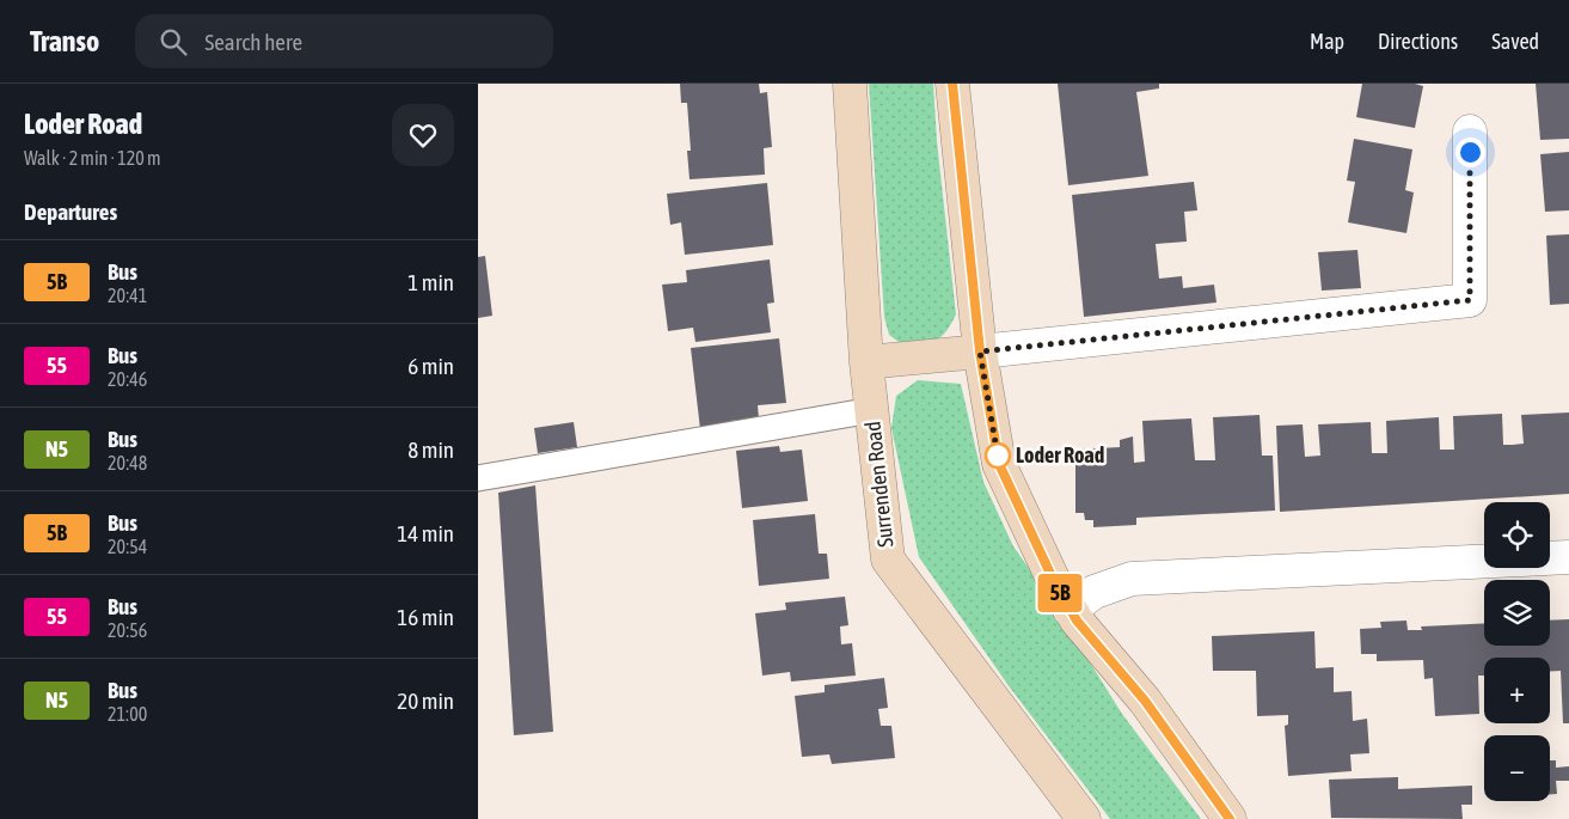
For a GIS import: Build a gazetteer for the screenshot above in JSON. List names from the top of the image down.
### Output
{
  "streets": {
    "street": ["Surrenden Road"]
  },
  "places": ["Loder Road"],
  "lines": ["bus line 5B"],
  "page": {
    "header": "Transo",
    "search": "Search here",
    "nav": ["Map", "Directions", "Saved"],
    "heading": [
      ["Loder Road", "Walk · 2 min · 120 m"],
      "Departures"
    ],
    "on_map": "5B",
    "list": [
      {
        "mark": "5B",
        "name": "Bus",
        "note": "20:41",
        "value": "1 min"
      },
      {
        "mark": "55",
        "name": "Bus",
        "note": "20:46",
        "value": "6 min"
      },
      {
        "mark": "N5",
        "name": "Bus",
        "note": "20:48",
        "value": "8 min"
      },
      {
        "mark": "5B",
        "name": "Bus",
        "note": "20:54",
        "value": "14 min"
      },
      {
        "mark": "55",
        "name": "Bus",
        "note": "20:56",
        "value": "16 min"
      },
      {
        "mark": "N5",
        "name": "Bus",
        "note": "21:00",
        "value": "20 min"
      }
    ],
    "map_buttons": ["+", "−"]
  }
}
